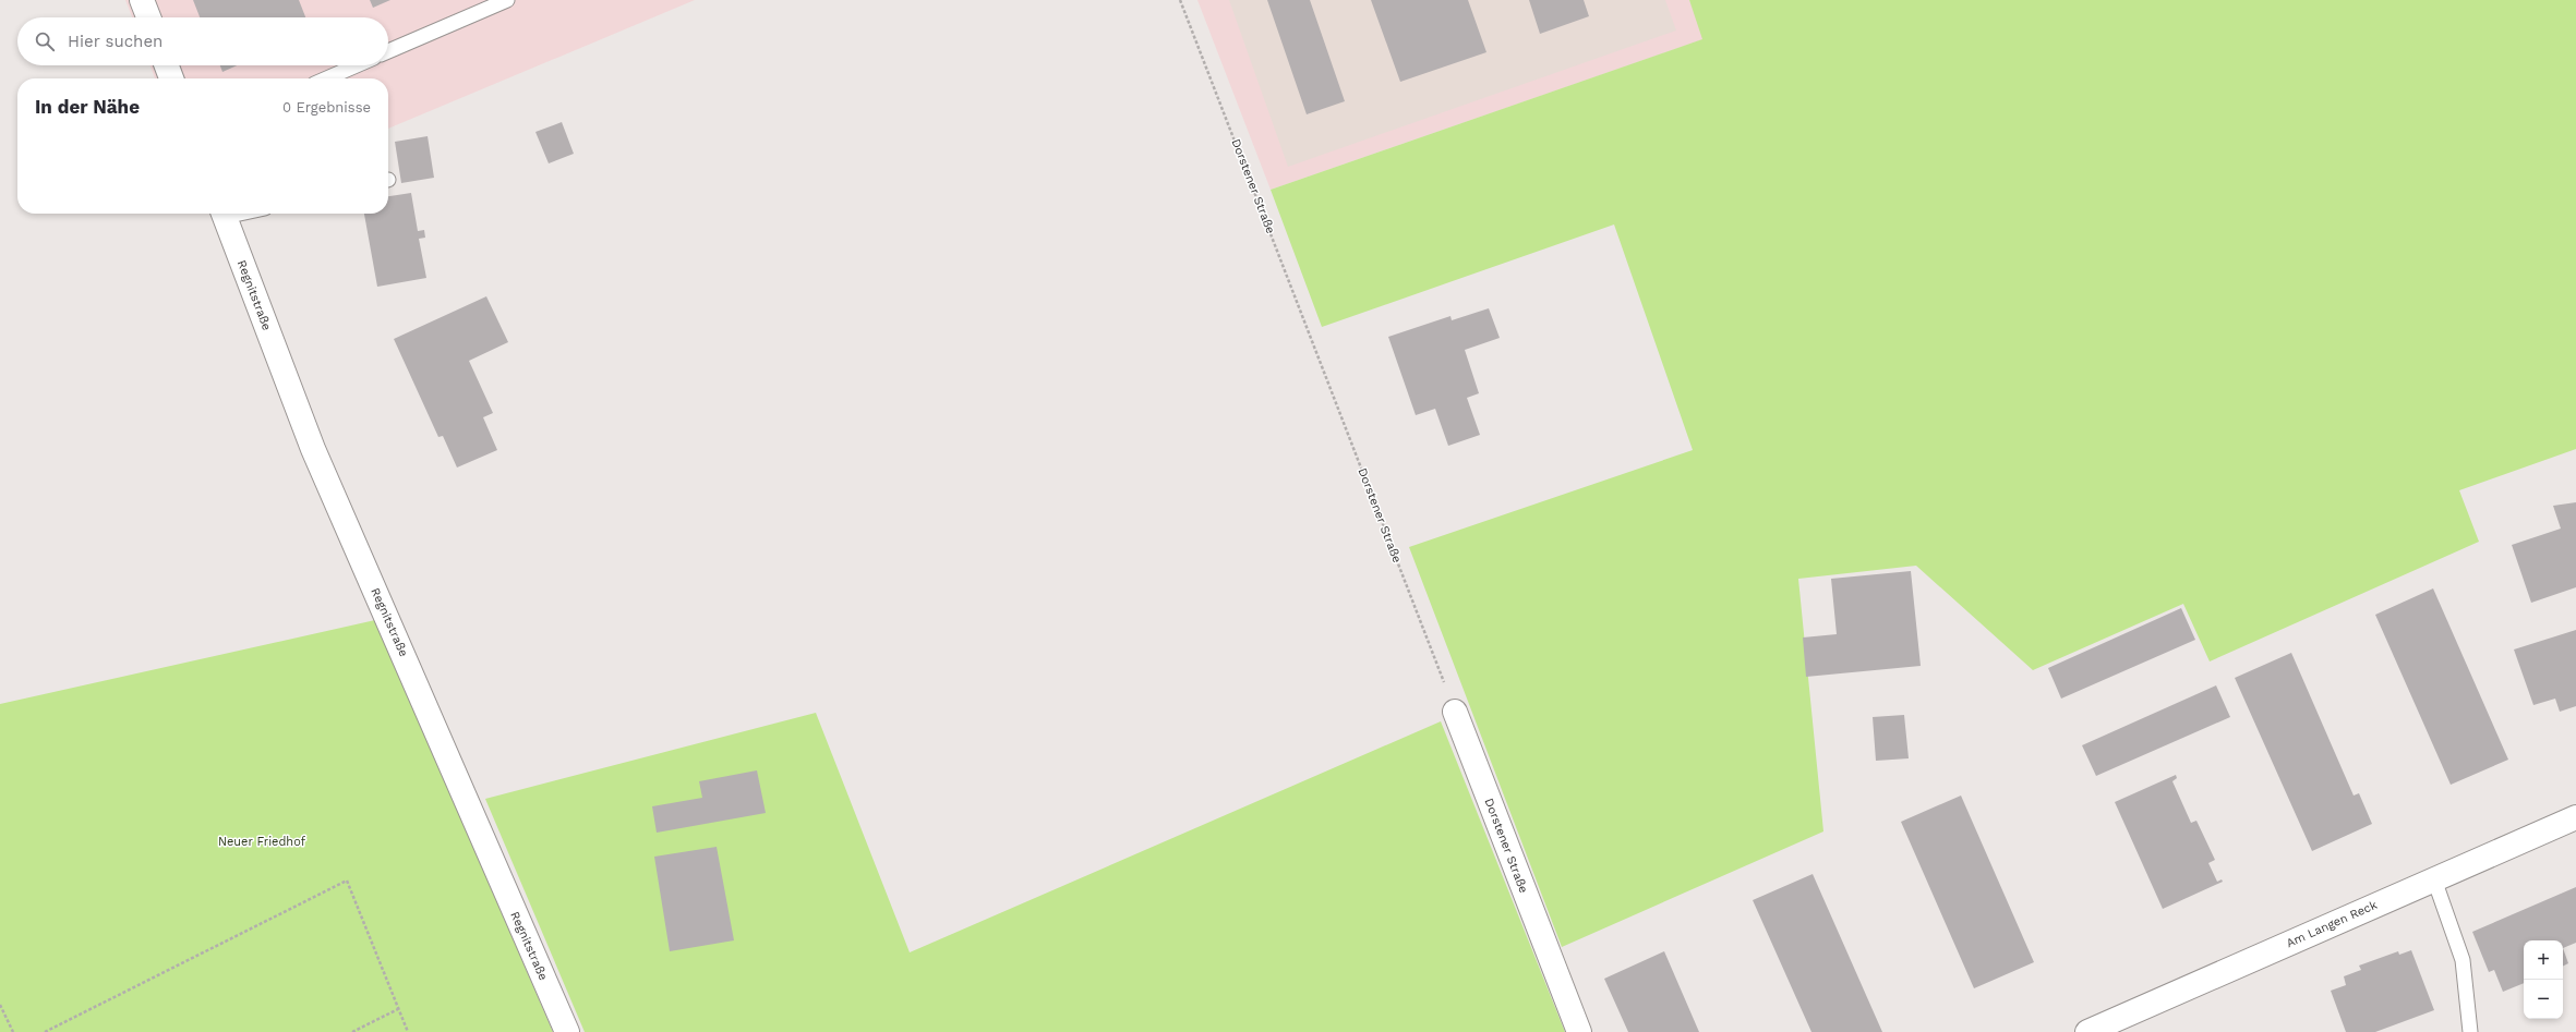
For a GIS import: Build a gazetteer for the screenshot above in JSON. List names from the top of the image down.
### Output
{
  "streets": {
    "street": ["Dorstener Straße", "Regnitstraße", "Am Langen Reck"]
  },
  "parks": ["Neuer Friedhof"],
  "page": {
    "search": "Hier suchen",
    "heading": ["In der Nähe", "0 Ergebnisse"],
    "map_buttons": ["+", "−"]
  }
}
